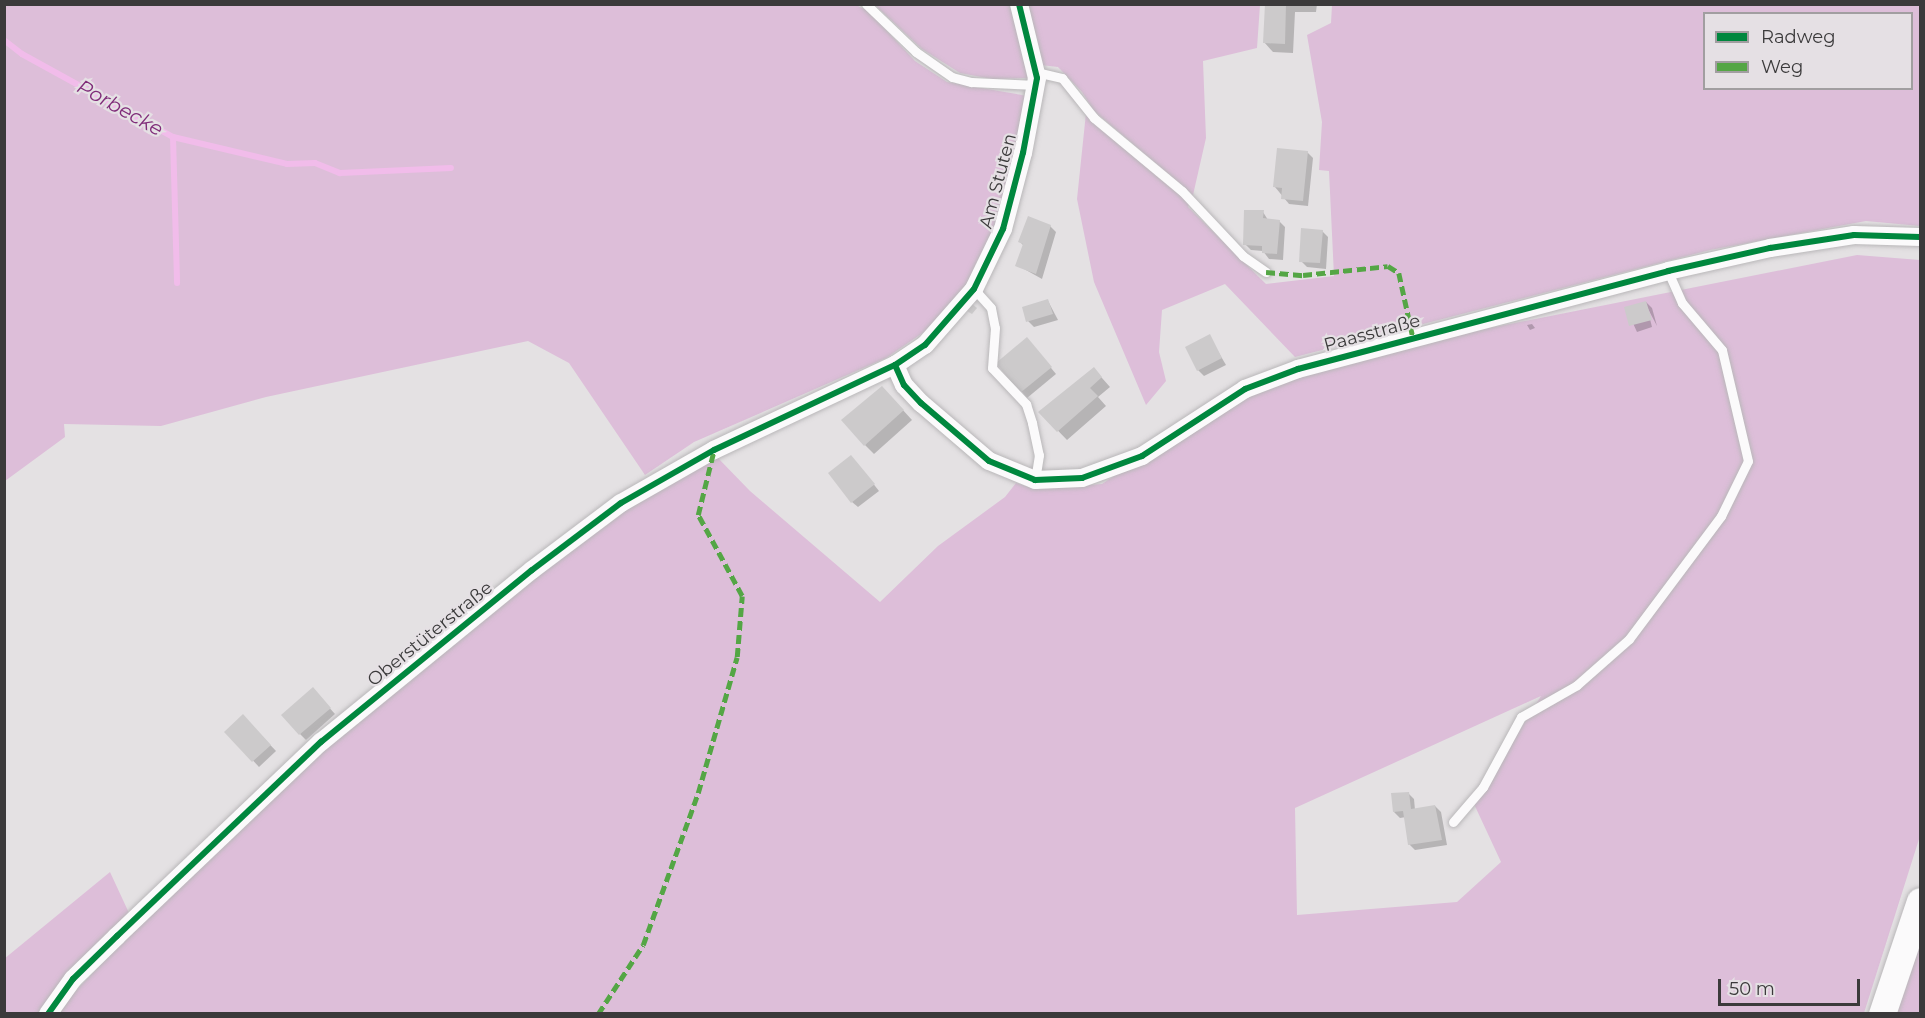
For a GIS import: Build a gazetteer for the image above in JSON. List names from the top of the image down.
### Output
{
  "streets": {
    "street": ["Am Stuten", "Paasstraße", "Oberstüterstraße"]
  },
  "crossings": [
    ["Am Stuten", "Paasstraße"],
    ["Am Stuten", "Oberstüterstraße"],
    ["Paasstraße", "Oberstüterstraße"]
  ],
  "water": ["Porbecke"],
  "legend": ["Radweg", "Weg"],
  "scale_bar": "50 m"
}
